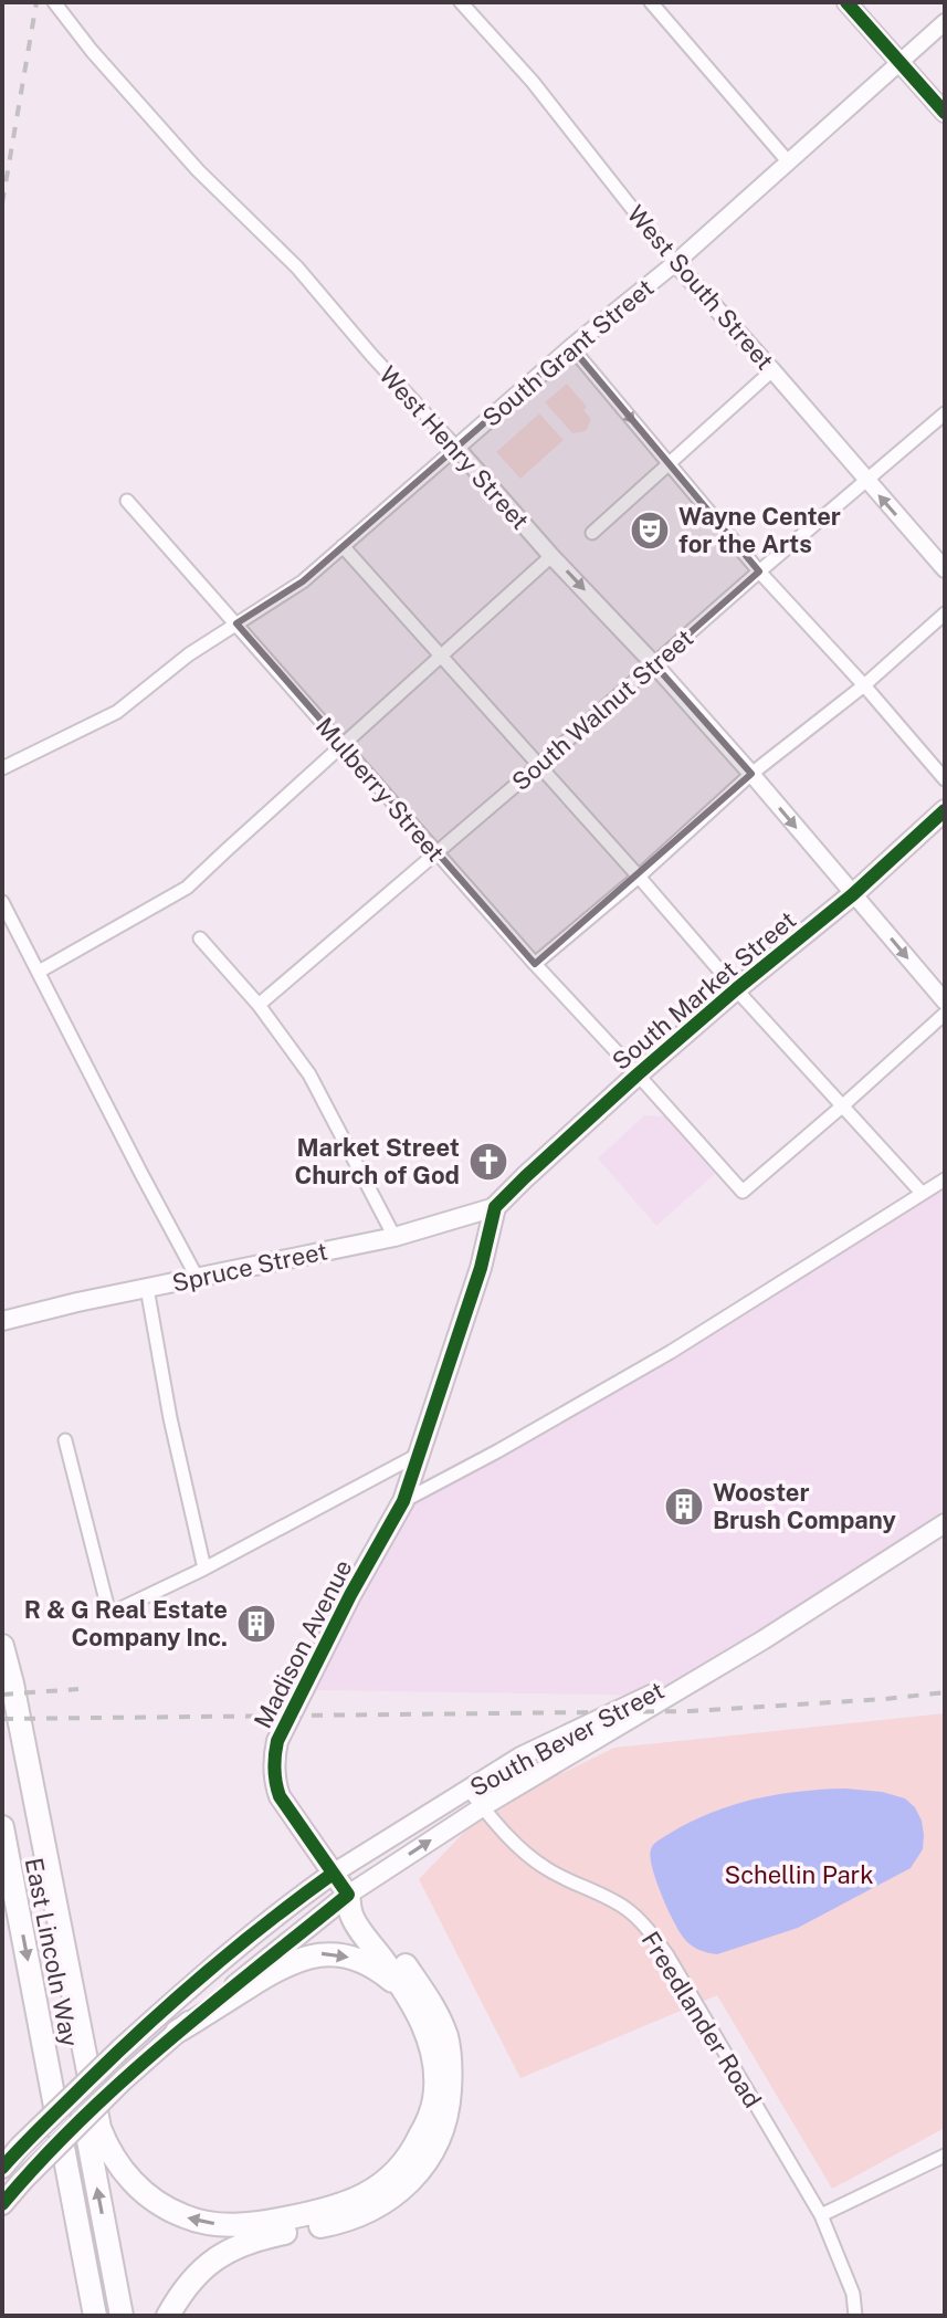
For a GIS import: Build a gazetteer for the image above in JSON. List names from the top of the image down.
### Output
{
  "streets": {
    "highway": ["East Lincoln Way"],
    "main road": [
      "South Market Street",
      "Spruce Street",
      "Madison Avenue",
      "South Bever Street"
    ],
    "street": [
      "West South Street",
      "South Grant Street",
      "West Henry Street",
      "South Walnut Street",
      "Mulberry Street",
      "Freedlander Road"
    ]
  },
  "crossings": [
    ["West South Street", "South Grant Street"],
    ["West South Street", "South Walnut Street"],
    ["South Grant Street", "West Henry Street"],
    ["South Grant Street", "Mulberry Street"],
    ["West Henry Street", "South Walnut Street"],
    ["West Henry Street", "South Market Street"],
    ["South Walnut Street", "Mulberry Street"],
    ["Mulberry Street", "South Market Street"],
    ["South Market Street", "Spruce Street"],
    ["South Market Street", "Madison Avenue"],
    ["Spruce Street", "Madison Avenue"],
    ["Madison Avenue", "South Bever Street"],
    ["South Bever Street", "Freedlander Road"]
  ],
  "parks": ["Schellin Park"],
  "places": {
    "theatre": ["Wayne Center for the Arts"],
    "church": ["Market Street Church of God"],
    "building": ["Wooster Brush Company", "R & G Real Estate Company Inc."]
  }
}
